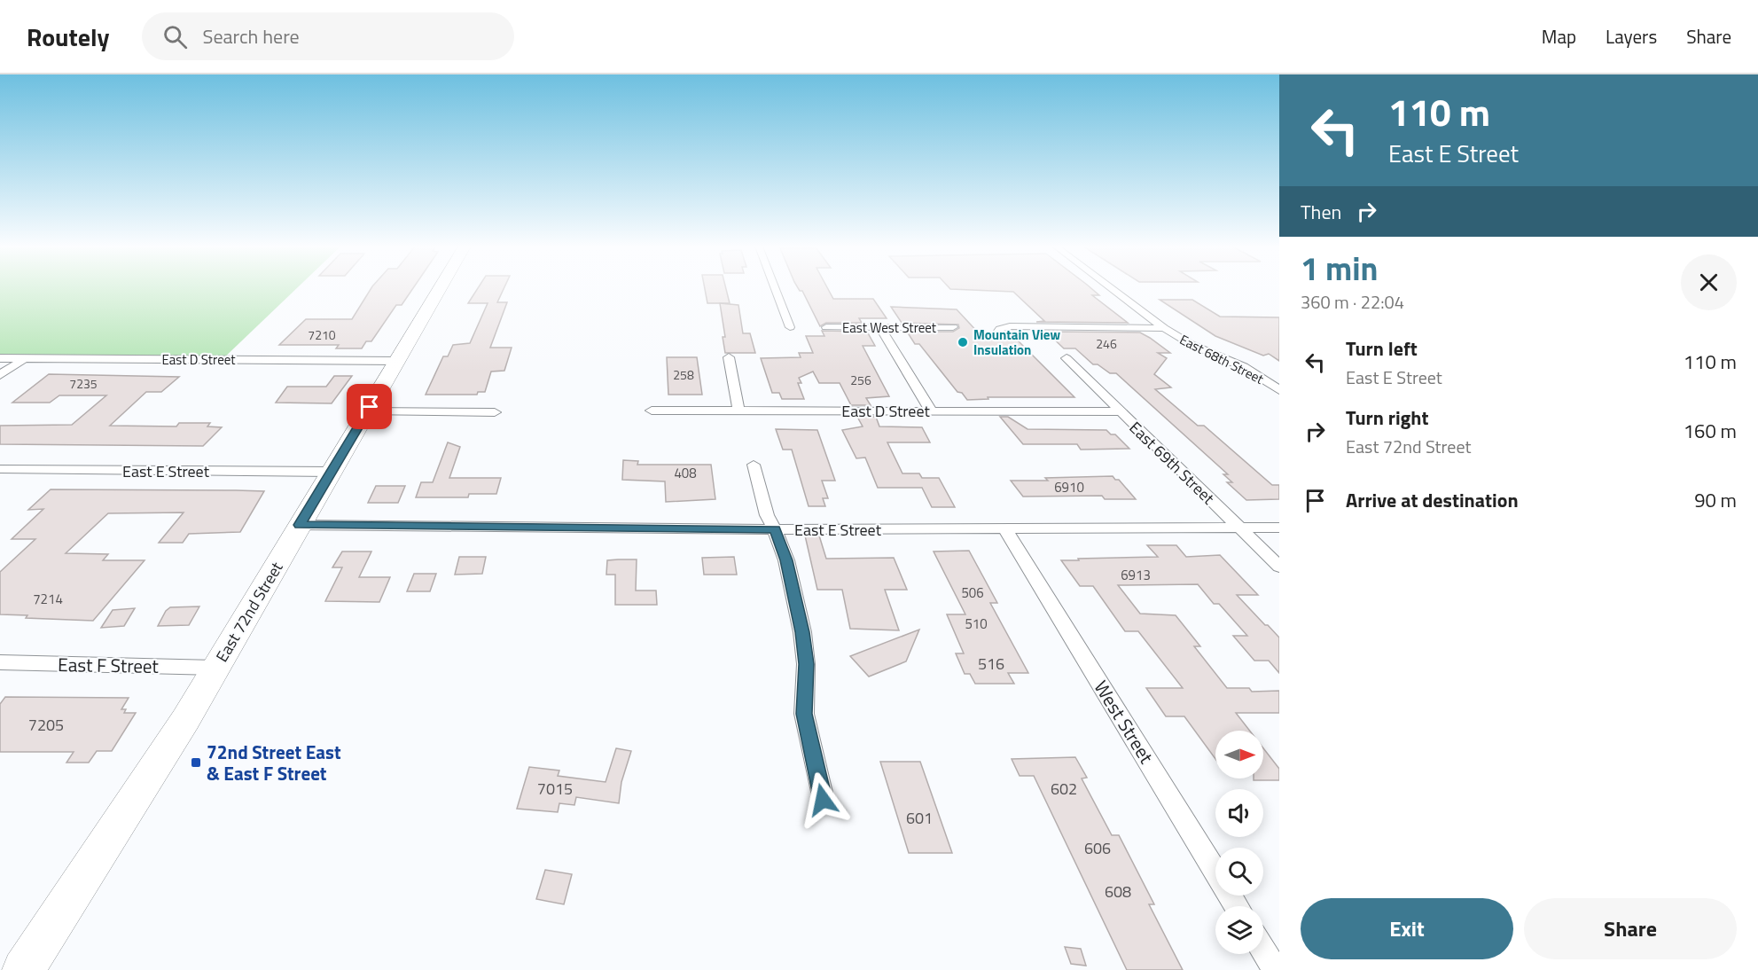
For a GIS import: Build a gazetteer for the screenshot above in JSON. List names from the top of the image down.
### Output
{
  "streets": {
    "main road": ["East 72nd Street"],
    "street": [
      "East West Street",
      "East D Street",
      "East 68th Street",
      "East 69th Street",
      "East E Street",
      "East F Street",
      "West Street"
    ]
  },
  "crossings": [
    ["East D Street", "East 69th Street"],
    ["East D Street", "East 72nd Street"],
    ["East 69th Street", "East E Street"],
    ["East E Street", "East 72nd Street"],
    ["East E Street", "West Street"],
    ["East 72nd Street", "East F Street"]
  ],
  "places": {
    "other": ["Mountain View Insulation"],
    "transit": ["72nd Street East & East F Street"]
  },
  "house_numbers": [
    "7210",
    "246",
    "258",
    "256",
    "7235",
    "408",
    "6910",
    "6913",
    "506",
    "7214",
    "510",
    "516",
    "7205",
    "7015",
    "602",
    "601",
    "606",
    "608"
  ],
  "north": "right",
  "page": {
    "header": "Routely",
    "search": "Search here",
    "nav": ["Map", "Layers", "Share"],
    "turn": ["110 m", "East E Street"],
    "then": "Then",
    "heading": ["1 min", "360 m · 22:04"],
    "list": [
      {
        "name": "Turn left",
        "note": "East E Street",
        "value": "110 m"
      },
      {
        "name": "Turn right",
        "note": "East 72nd Street",
        "value": "160 m"
      },
      {
        "name": "Arrive at destination",
        "value": "90 m"
      }
    ],
    "buttons": ["Exit", "Share"]
  }
}
